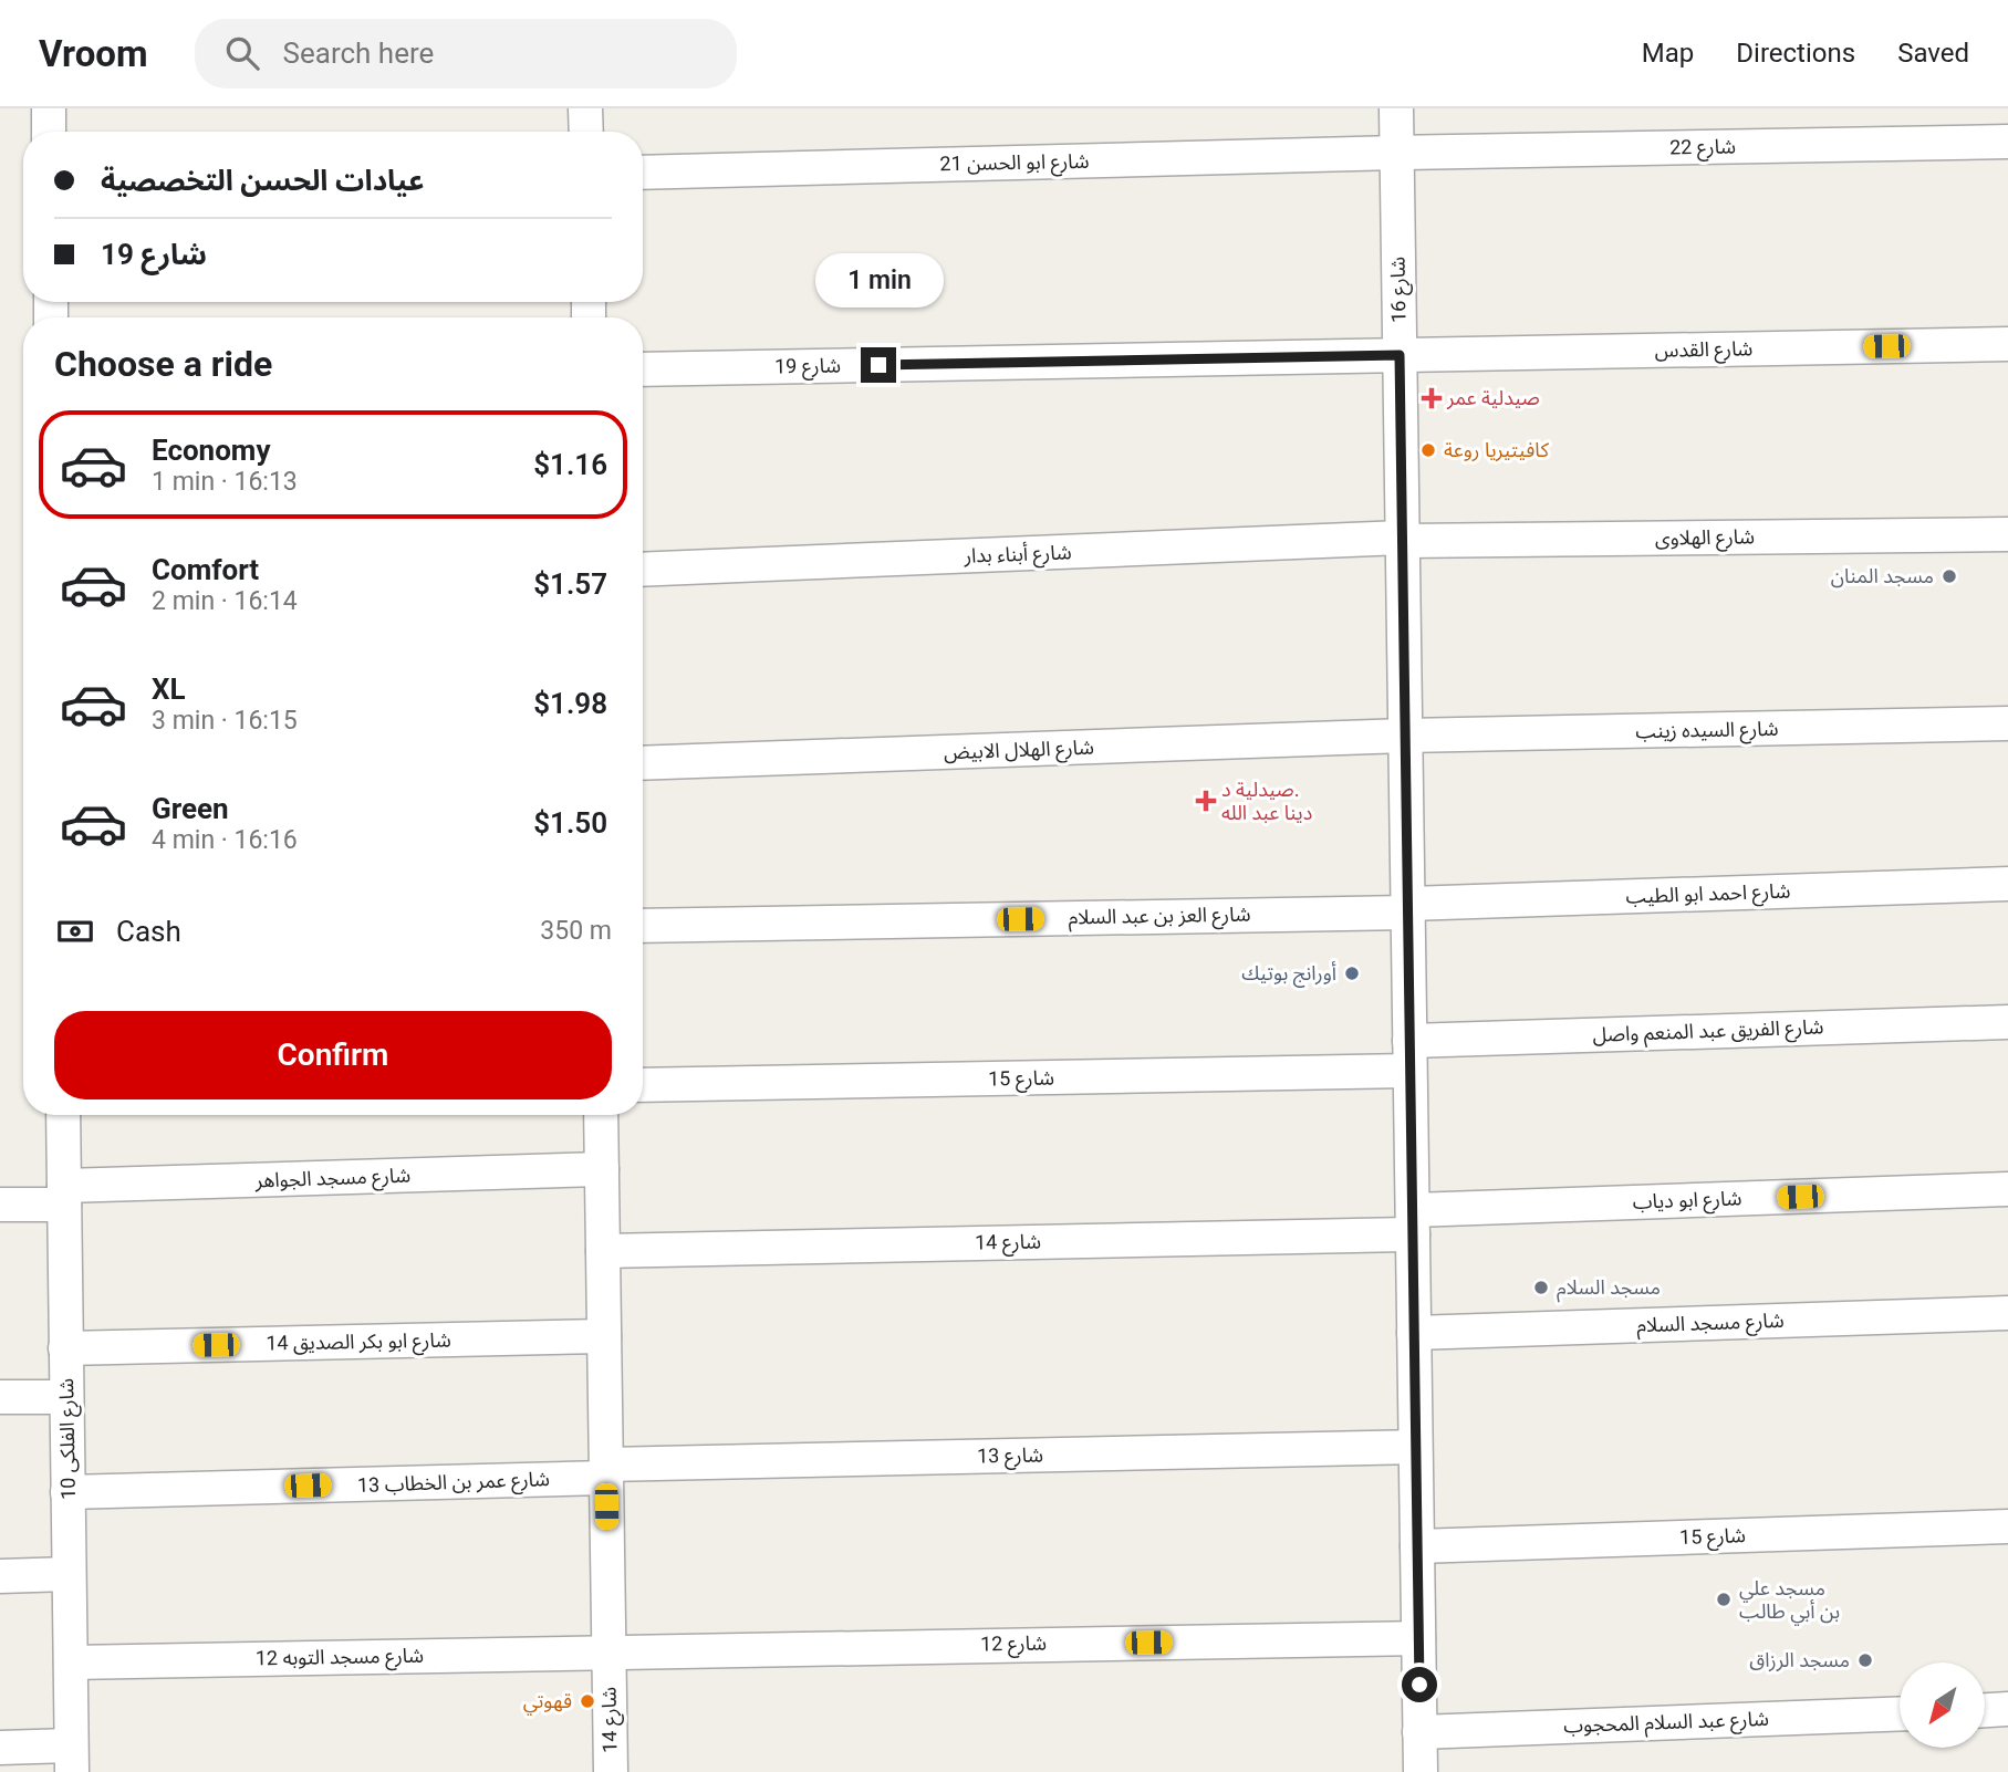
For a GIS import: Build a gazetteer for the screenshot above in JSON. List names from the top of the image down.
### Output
{
  "streets": {
    "street": [
      "شارع 22",
      "شارع ابو الحسن 21",
      "شارع 16",
      "شارع القدس",
      "شارع 19",
      "شارع الهلاوى",
      "شارع أبناء بدار",
      "شارع السيده زينب",
      "شارع الهلال الابيض",
      "شارع احمد ابو الطيب",
      "شارع العز بن عبد السلام",
      "شارع الفريق عبد المنعم واصل",
      "شارع 15",
      "شارع مسجد الجواهر",
      "شارع ابو دياب",
      "شارع 14",
      "شارع مسجد السلام",
      "شارع ابو بكر الصديق 14",
      "شارع الفلكى 10",
      "شارع 13",
      "شارع عمر بن الخطاب 13",
      "شارع 12",
      "شارع مسجد التوبه 12",
      "شارع عبد السلام المحجوب"
    ]
  },
  "crossings": [
    ["شارع 22", "شارع ابو الحسن 21"],
    ["شارع 22", "شارع 16"],
    ["شارع ابو الحسن 21", "شارع 16"],
    ["شارع 16", "شارع القدس"],
    ["شارع 16", "شارع 19"],
    ["شارع 16", "شارع الهلاوى"],
    ["شارع 16", "شارع أبناء بدار"],
    ["شارع 16", "شارع السيده زينب"],
    ["شارع 16", "شارع الهلال الابيض"],
    ["شارع 16", "شارع احمد ابو الطيب"],
    ["شارع 16", "شارع العز بن عبد السلام"],
    ["شارع 16", "شارع الفريق عبد المنعم واصل"],
    ["شارع 16", "شارع 15"],
    ["شارع 16", "شارع ابو دياب"],
    ["شارع 16", "شارع 14"],
    ["شارع 16", "شارع مسجد السلام"],
    ["شارع 16", "شارع 13"],
    ["شارع 16", "شارع 12"],
    ["شارع 16", "شارع عبد السلام المحجوب"],
    ["شارع القدس", "شارع 19"],
    ["شارع الهلاوى", "شارع أبناء بدار"],
    ["شارع السيده زينب", "شارع الهلال الابيض"],
    ["شارع احمد ابو الطيب", "شارع العز بن عبد السلام"],
    ["شارع الفريق عبد المنعم واصل", "شارع 15"],
    ["شارع مسجد الجواهر", "شارع 14"],
    ["شارع مسجد الجواهر", "شارع الفلكى 10"],
    ["شارع ابو دياب", "شارع 14"],
    ["شارع 14", "شارع ابو بكر الصديق 14"],
    ["شارع 14", "شارع 13"],
    ["شارع 14", "شارع عمر بن الخطاب 13"],
    ["شارع 14", "شارع 12"],
    ["شارع 14", "شارع مسجد التوبه 12"],
    ["شارع ابو بكر الصديق 14", "شارع الفلكى 10"],
    ["شارع الفلكى 10", "شارع عمر بن الخطاب 13"],
    ["شارع الفلكى 10", "شارع مسجد التوبه 12"],
    ["شارع 13", "شارع عمر بن الخطاب 13"],
    ["شارع 12", "شارع مسجد التوبه 12"]
  ],
  "places": {
    "health": ["صيدلية عمر", "صيدلية د. دينا عبد الله"],
    "other": [
      "كافيتيريا روعة",
      "مسجد المنان",
      "أورانج بوتيك",
      "مسجد السلام",
      "مسجد علي بن أبي طالب",
      "مسجد الرزاق",
      "قهوتي"
    ]
  },
  "north": "bottom left",
  "page": {
    "header": "Vroom",
    "search": "Search here",
    "nav": ["Map", "Directions", "Saved"],
    "banner": ["عيادات الحسن التخصصية", "شارع 19"],
    "bubble": "1 min",
    "heading": "Choose a ride",
    "list": [
      {
        "name": "Economy",
        "note": "1 min · 16:13",
        "value": "$1.16"
      },
      {
        "name": "Comfort",
        "note": "2 min · 16:14",
        "value": "$1.57"
      },
      {
        "name": "XL",
        "note": "3 min · 16:15",
        "value": "$1.98"
      },
      {
        "name": "Green",
        "note": "4 min · 16:16",
        "value": "$1.50"
      }
    ],
    "pay": ["Cash", "350 m"],
    "buttons": "Confirm"
  }
}
